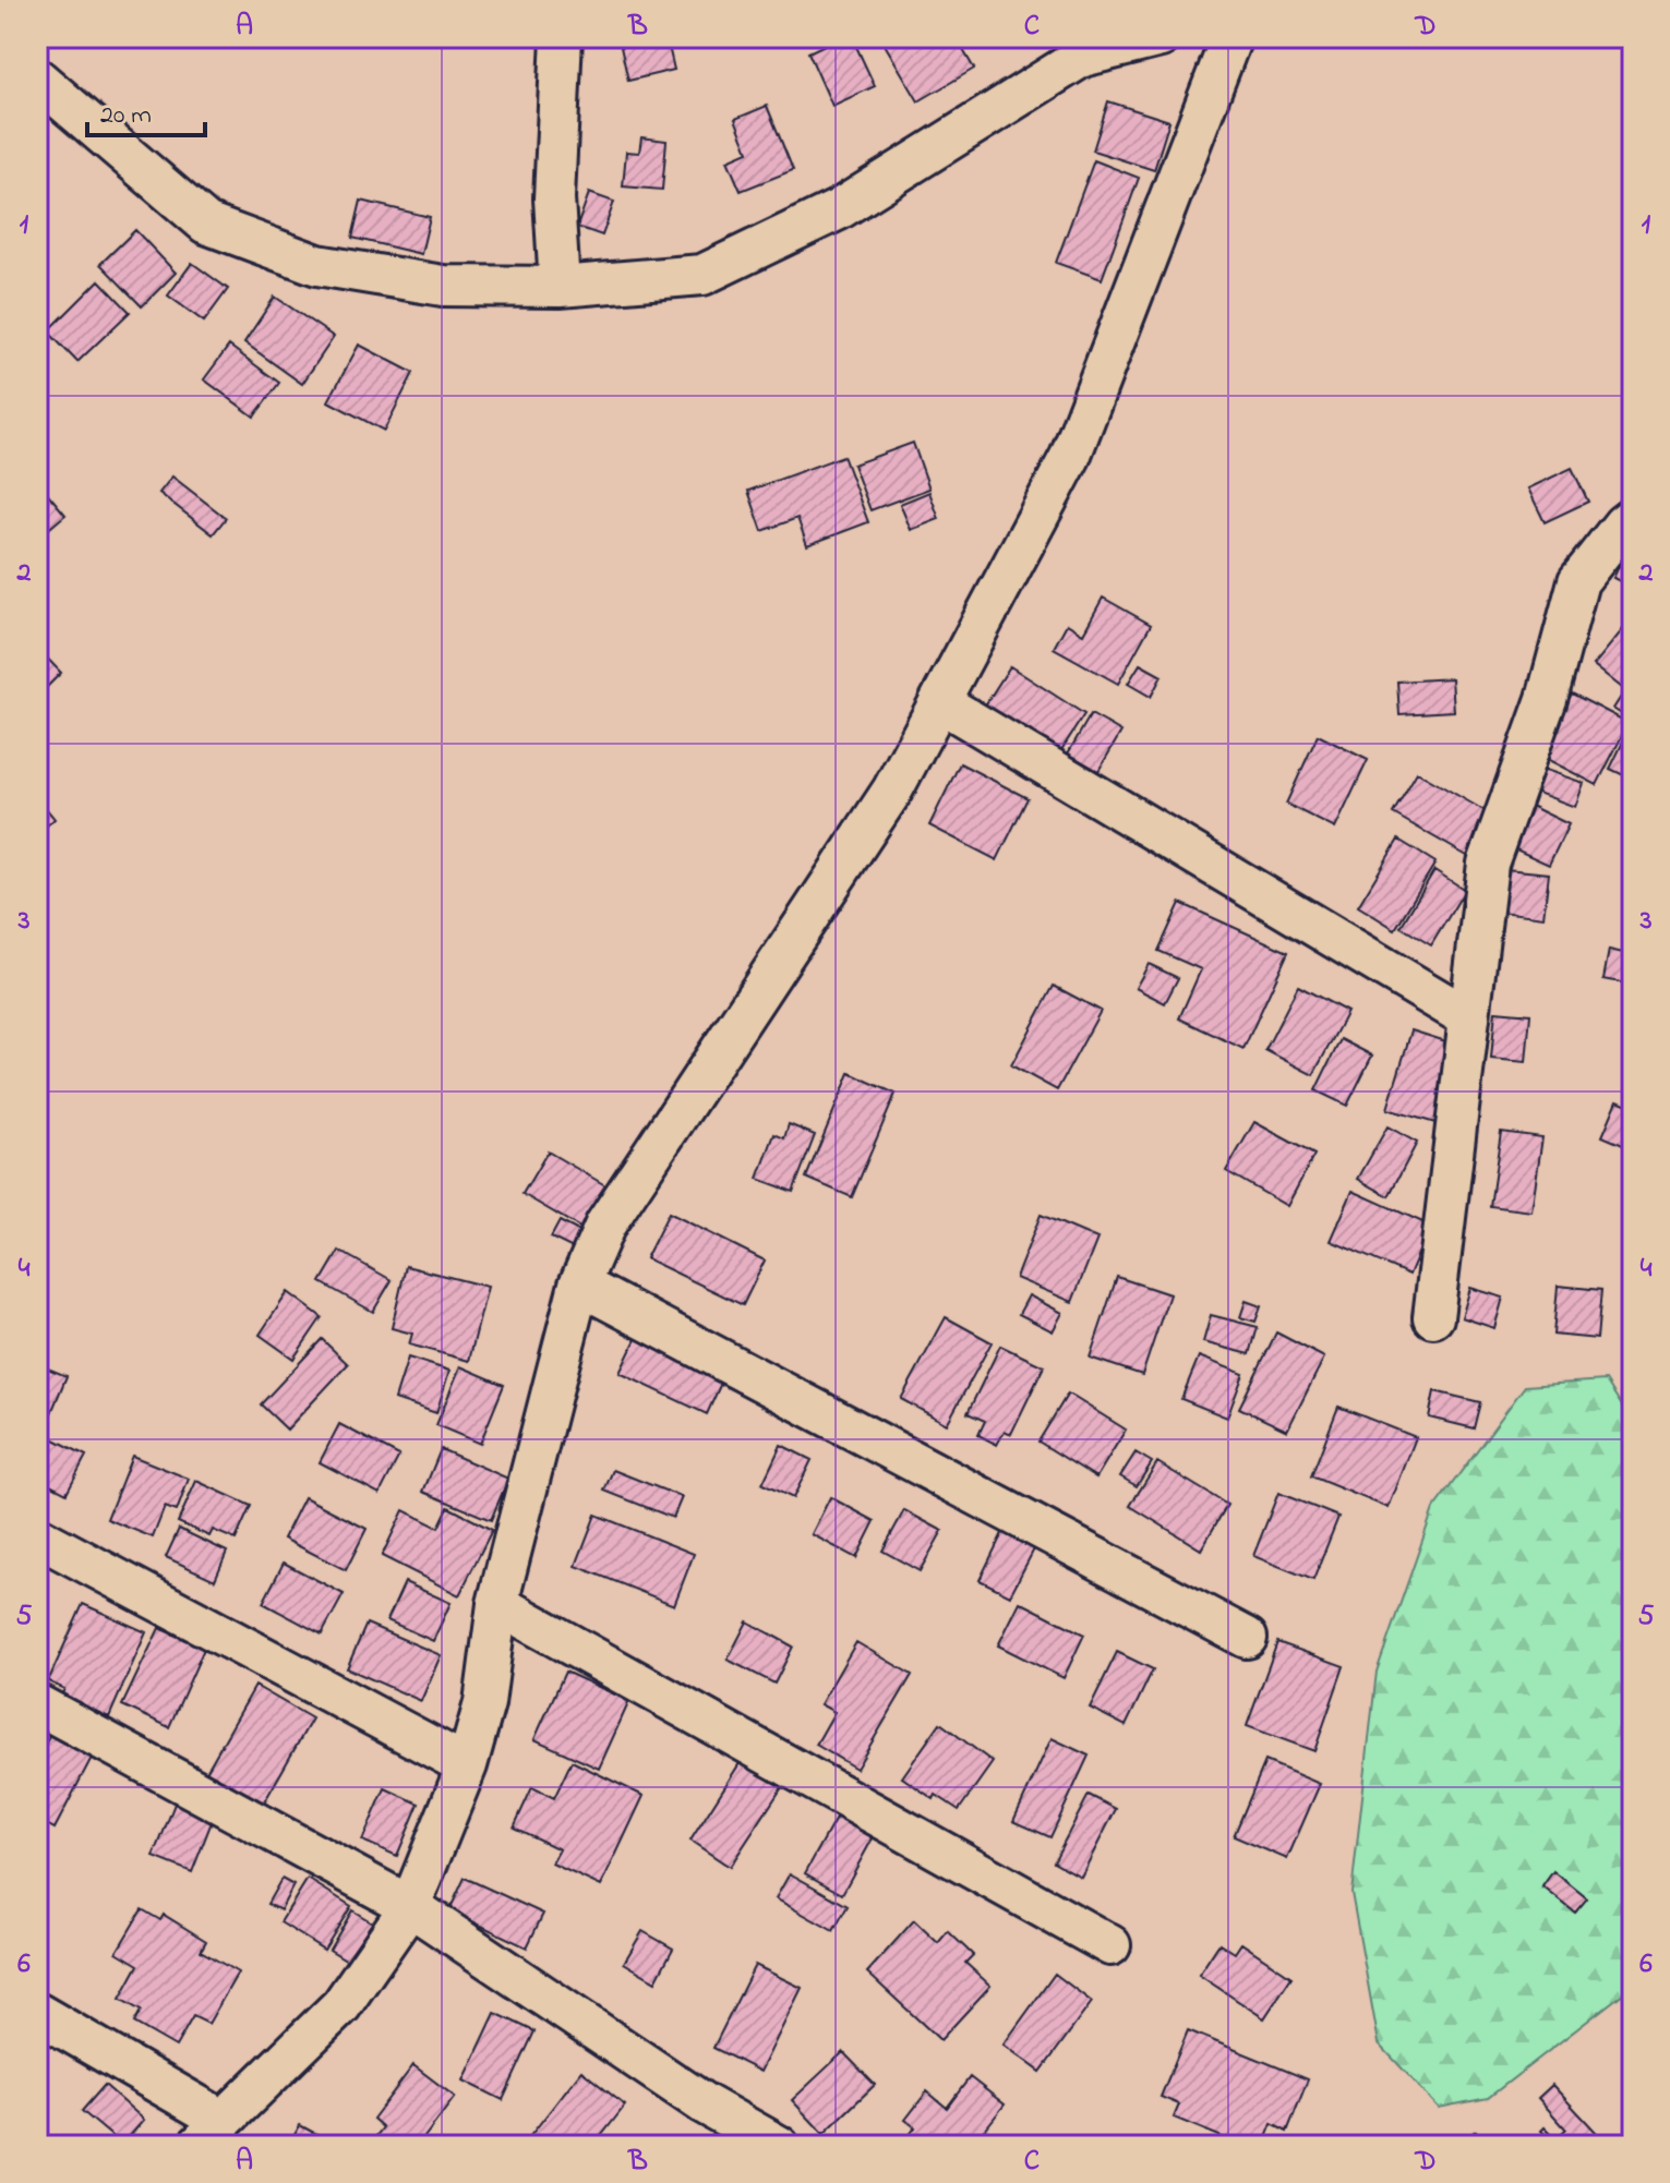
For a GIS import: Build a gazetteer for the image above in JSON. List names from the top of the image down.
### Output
{
  "scale_bar": "20 m",
  "grid": {
    "columns": [
      "A",
      "B",
      "C",
      "D"
    ],
    "rows": [
      "1",
      "2",
      "3",
      "4",
      "5",
      "6"
    ]
  }
}
